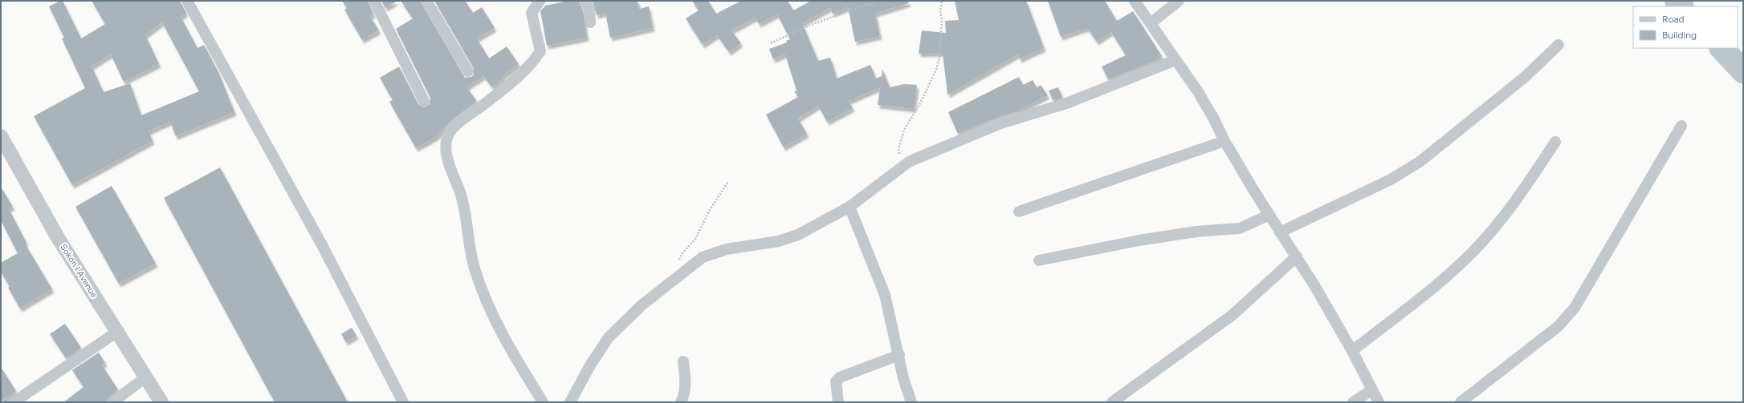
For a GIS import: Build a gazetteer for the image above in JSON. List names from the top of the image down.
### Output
{
  "streets": {
    "street": ["Sokon I Avenue"]
  },
  "legend": ["Road", "Building"]
}
